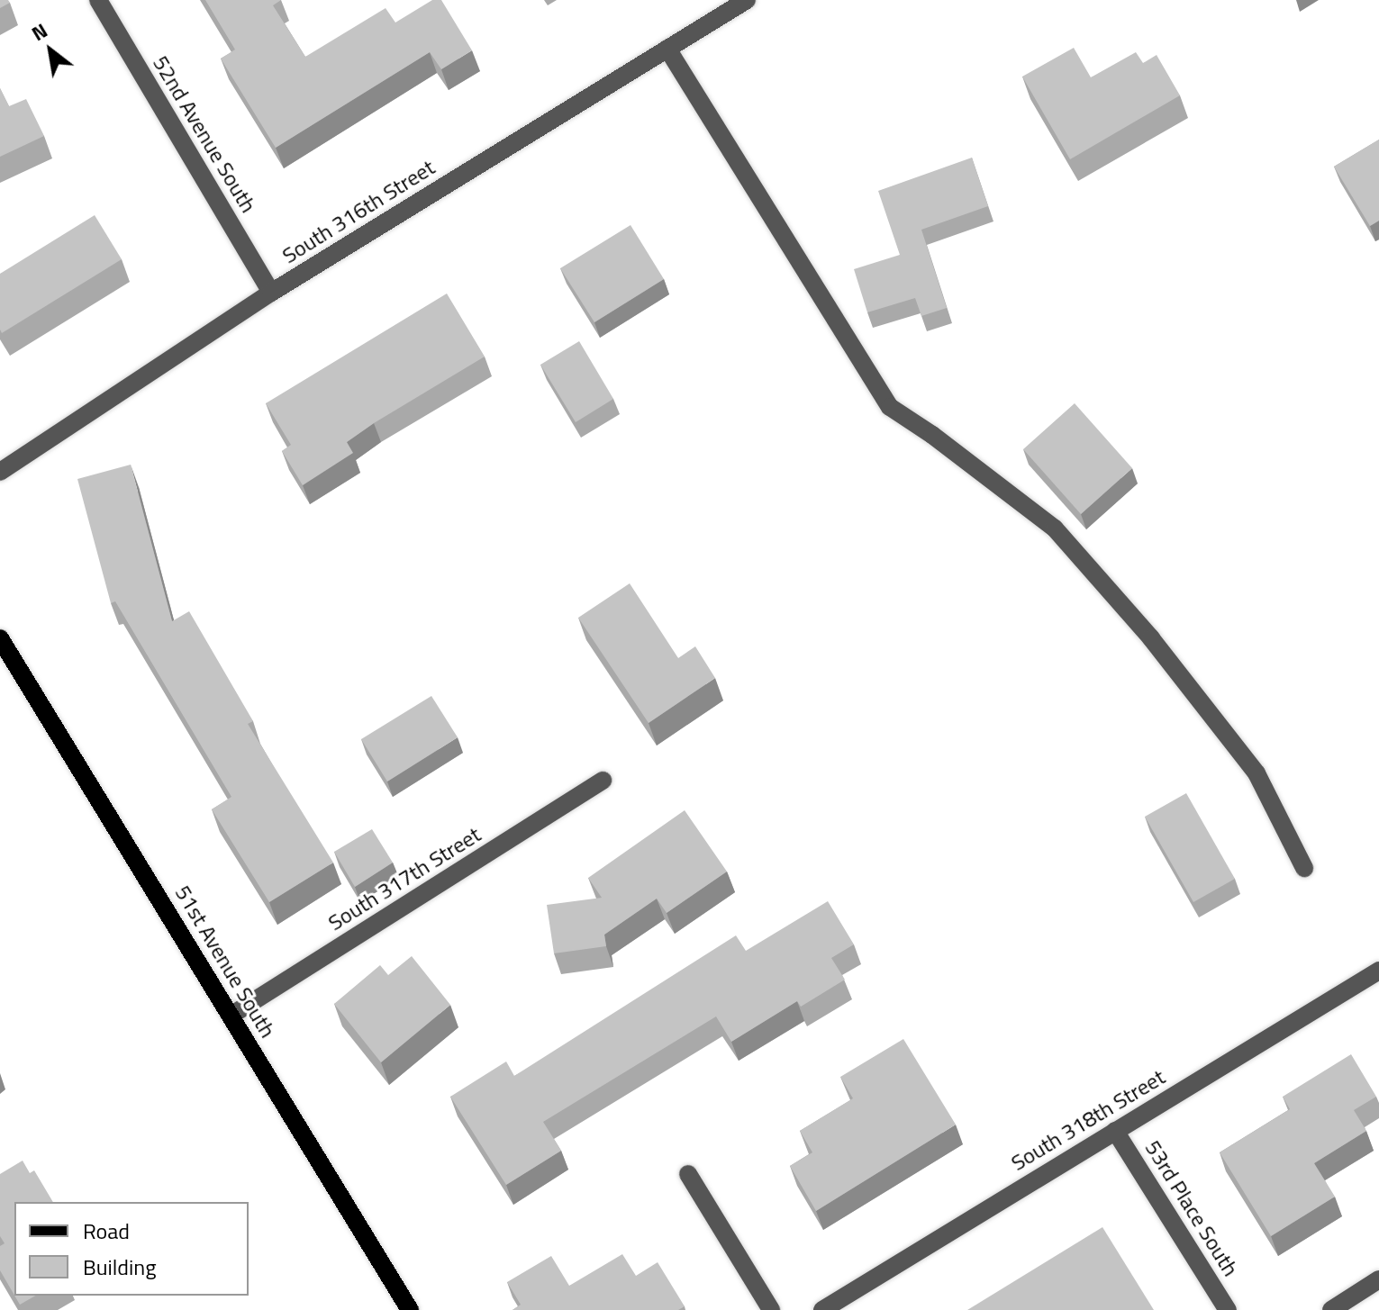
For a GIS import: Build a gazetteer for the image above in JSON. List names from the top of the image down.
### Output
{
  "streets": {
    "main road": ["51st Avenue South"],
    "street": [
      "52nd Avenue South",
      "South 316th Street",
      "South 317th Street",
      "South 318th Street",
      "53rd Place South"
    ]
  },
  "crossings": [
    ["52nd Avenue South", "South 316th Street"],
    ["South 317th Street", "51st Avenue South"],
    ["South 318th Street", "53rd Place South"]
  ],
  "legend": ["Road", "Building"],
  "north": "top left"
}
